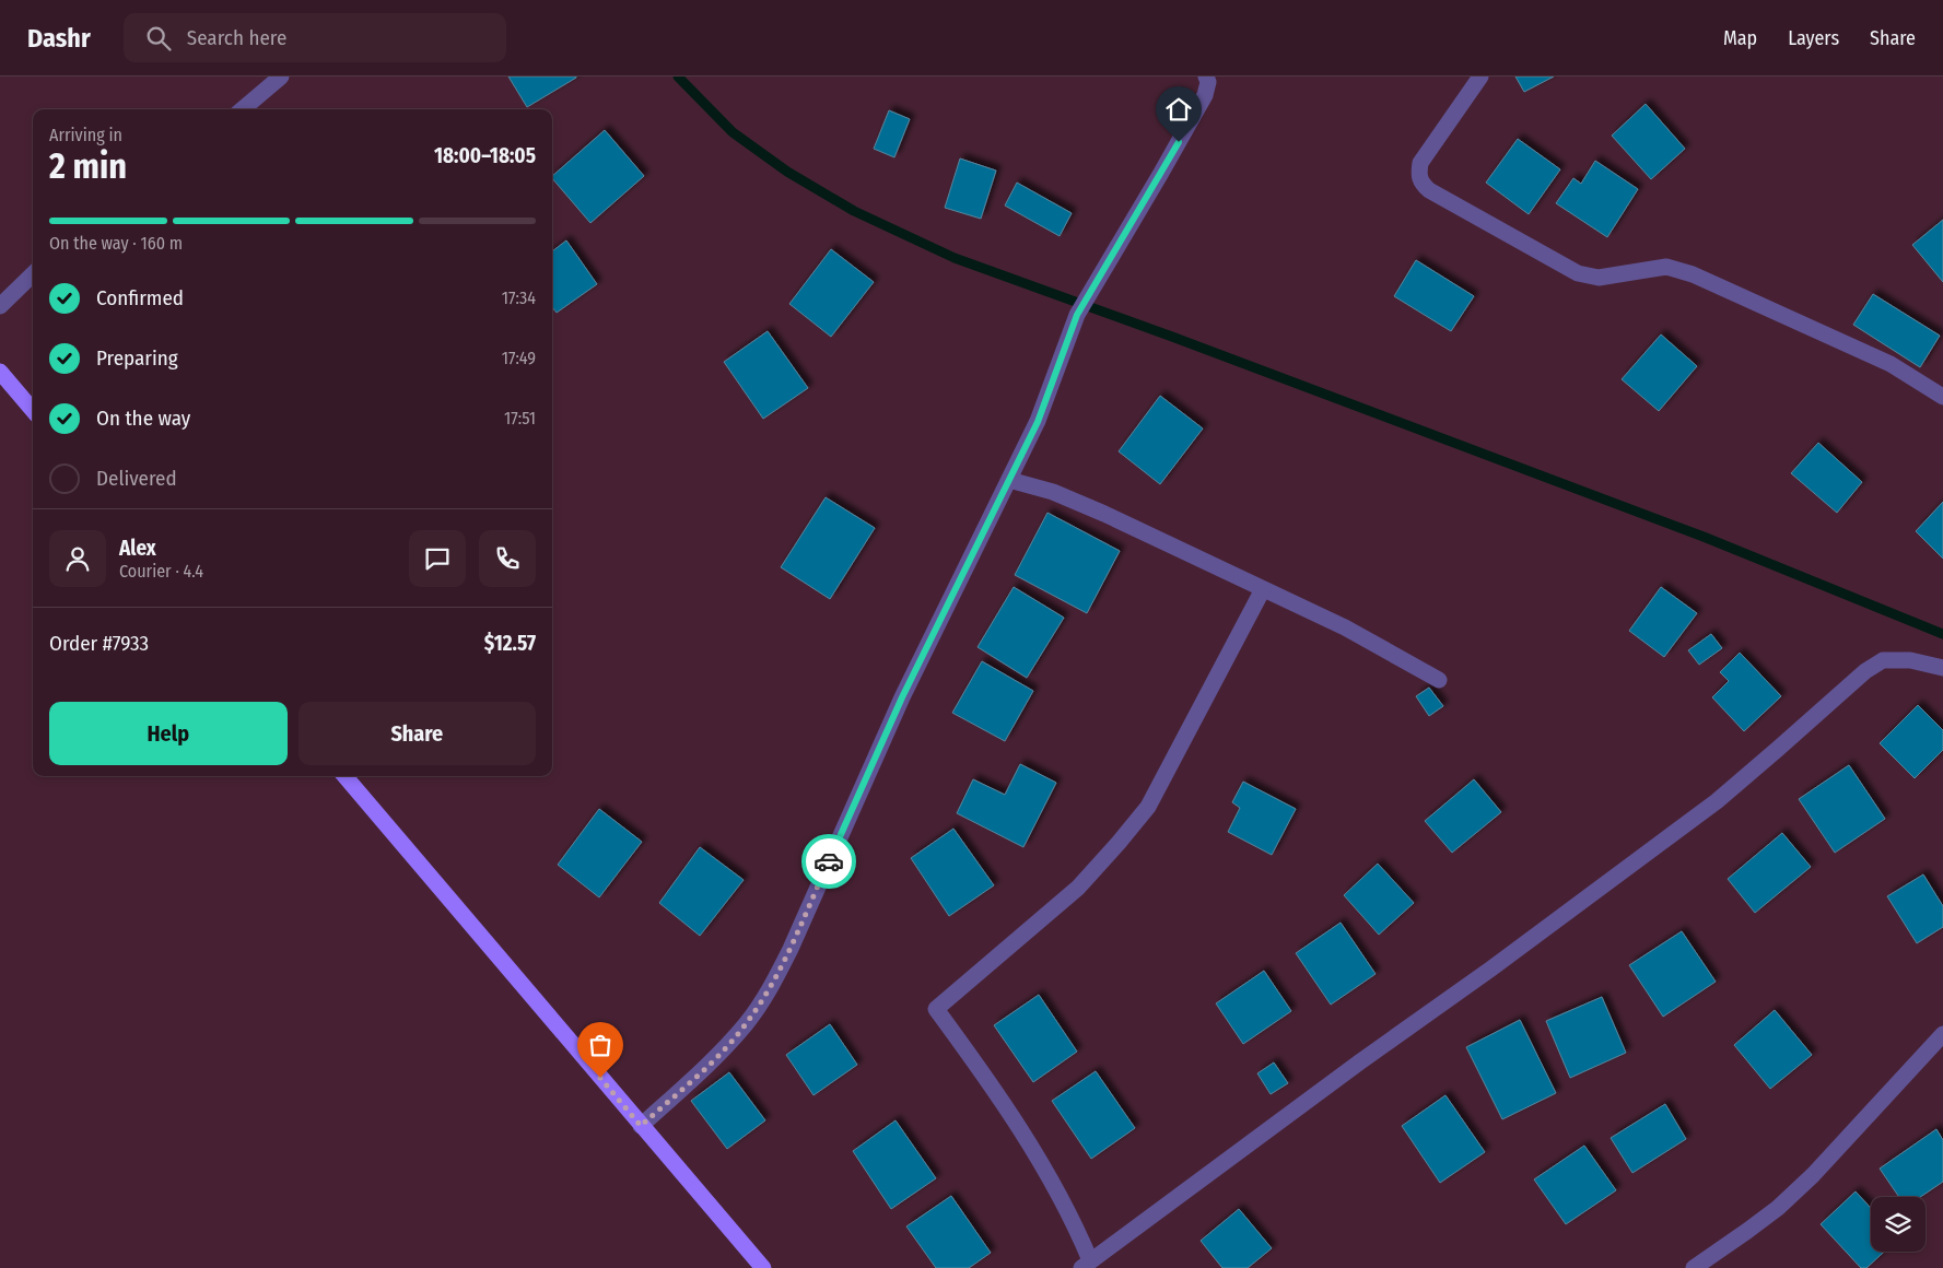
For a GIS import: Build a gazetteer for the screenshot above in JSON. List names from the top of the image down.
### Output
{
  "page": {
    "header": "Dashr",
    "search": "Search here",
    "nav": ["Map", "Layers", "Share"],
    "heading": ["2 min", "Arriving in", "18:00–18:05"],
    "panel": [
      "Alex",
      "Courier · 4.4",
      "Order #7933",
      "$12.57"
    ],
    "bar": "On the way · 160 m",
    "list": [
      ["Confirmed", "17:34"],
      ["Preparing", "17:49"],
      ["On the way", "17:51"],
      "Delivered"
    ],
    "buttons": ["Help", "Share"]
  }
}
